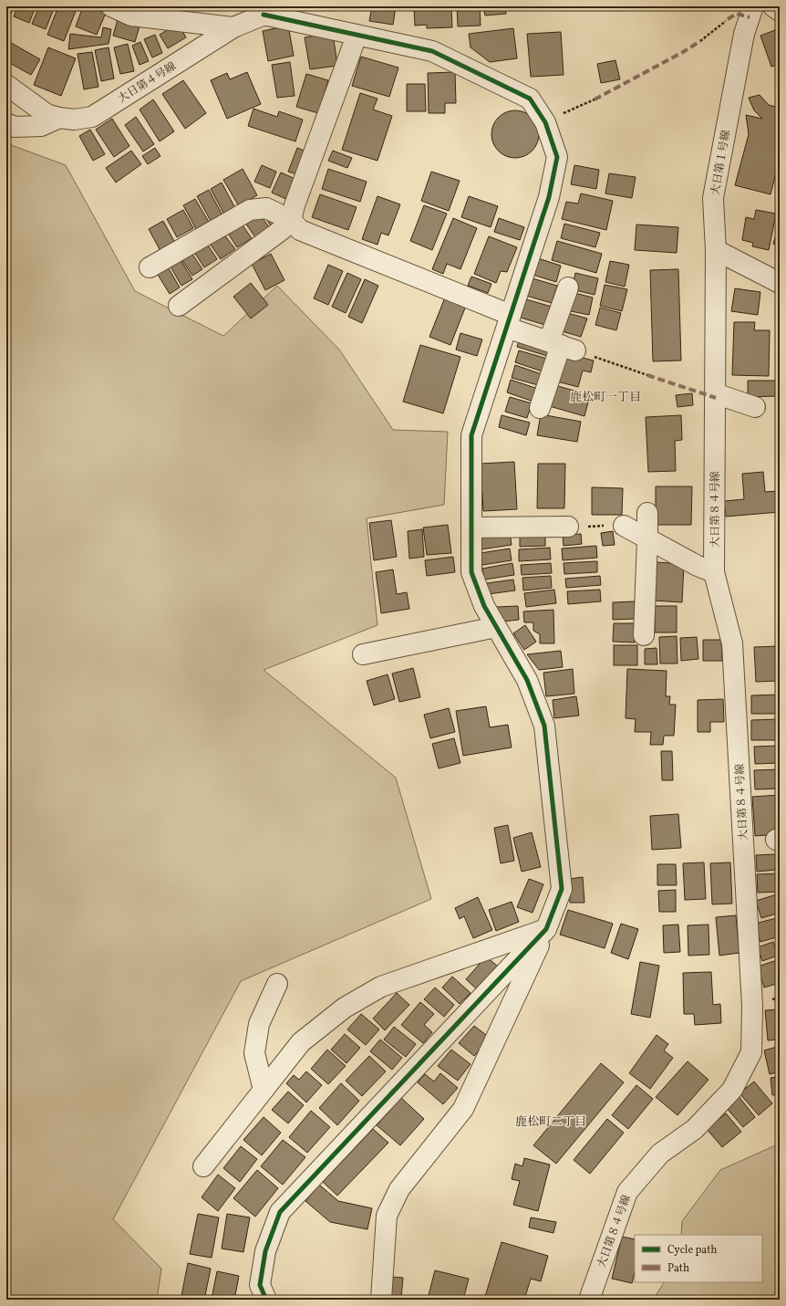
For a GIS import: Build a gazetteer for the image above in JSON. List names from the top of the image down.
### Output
{
  "streets": {
    "street": ["大日第４号線", "大日第１号線", "大日第８４号線"]
  },
  "crossings": [
    ["大日第１号線", "大日第８４号線"]
  ],
  "districts": ["鹿松町一丁目", "鹿松町二丁目"],
  "legend": ["Cycle path", "Path"]
}
